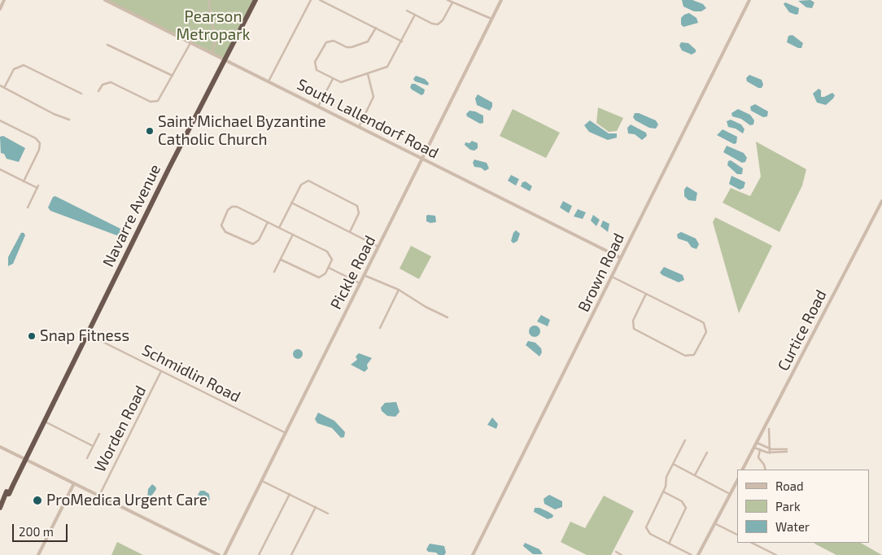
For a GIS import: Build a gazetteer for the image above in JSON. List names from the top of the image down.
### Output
{
  "streets": {
    "highway": ["Navarre Avenue"],
    "street": [
      "South Lallendorf Road",
      "Pickle Road",
      "Brown Road",
      "Curtice Road",
      "Schmidlin Road",
      "Worden Road"
    ]
  },
  "crossings": [
    ["South Lallendorf Road", "Navarre Avenue"],
    ["South Lallendorf Road", "Pickle Road"],
    ["South Lallendorf Road", "Brown Road"],
    ["Navarre Avenue", "Schmidlin Road"],
    ["Pickle Road", "Schmidlin Road"],
    ["Schmidlin Road", "Worden Road"]
  ],
  "parks": ["Pearson Metropark"],
  "places": ["Saint Michael Byzantine Catholic Church", "Snap Fitness", "ProMedica Urgent Care"],
  "legend": ["Road", "Park", "Water"],
  "scale_bar": "200 m"
}
